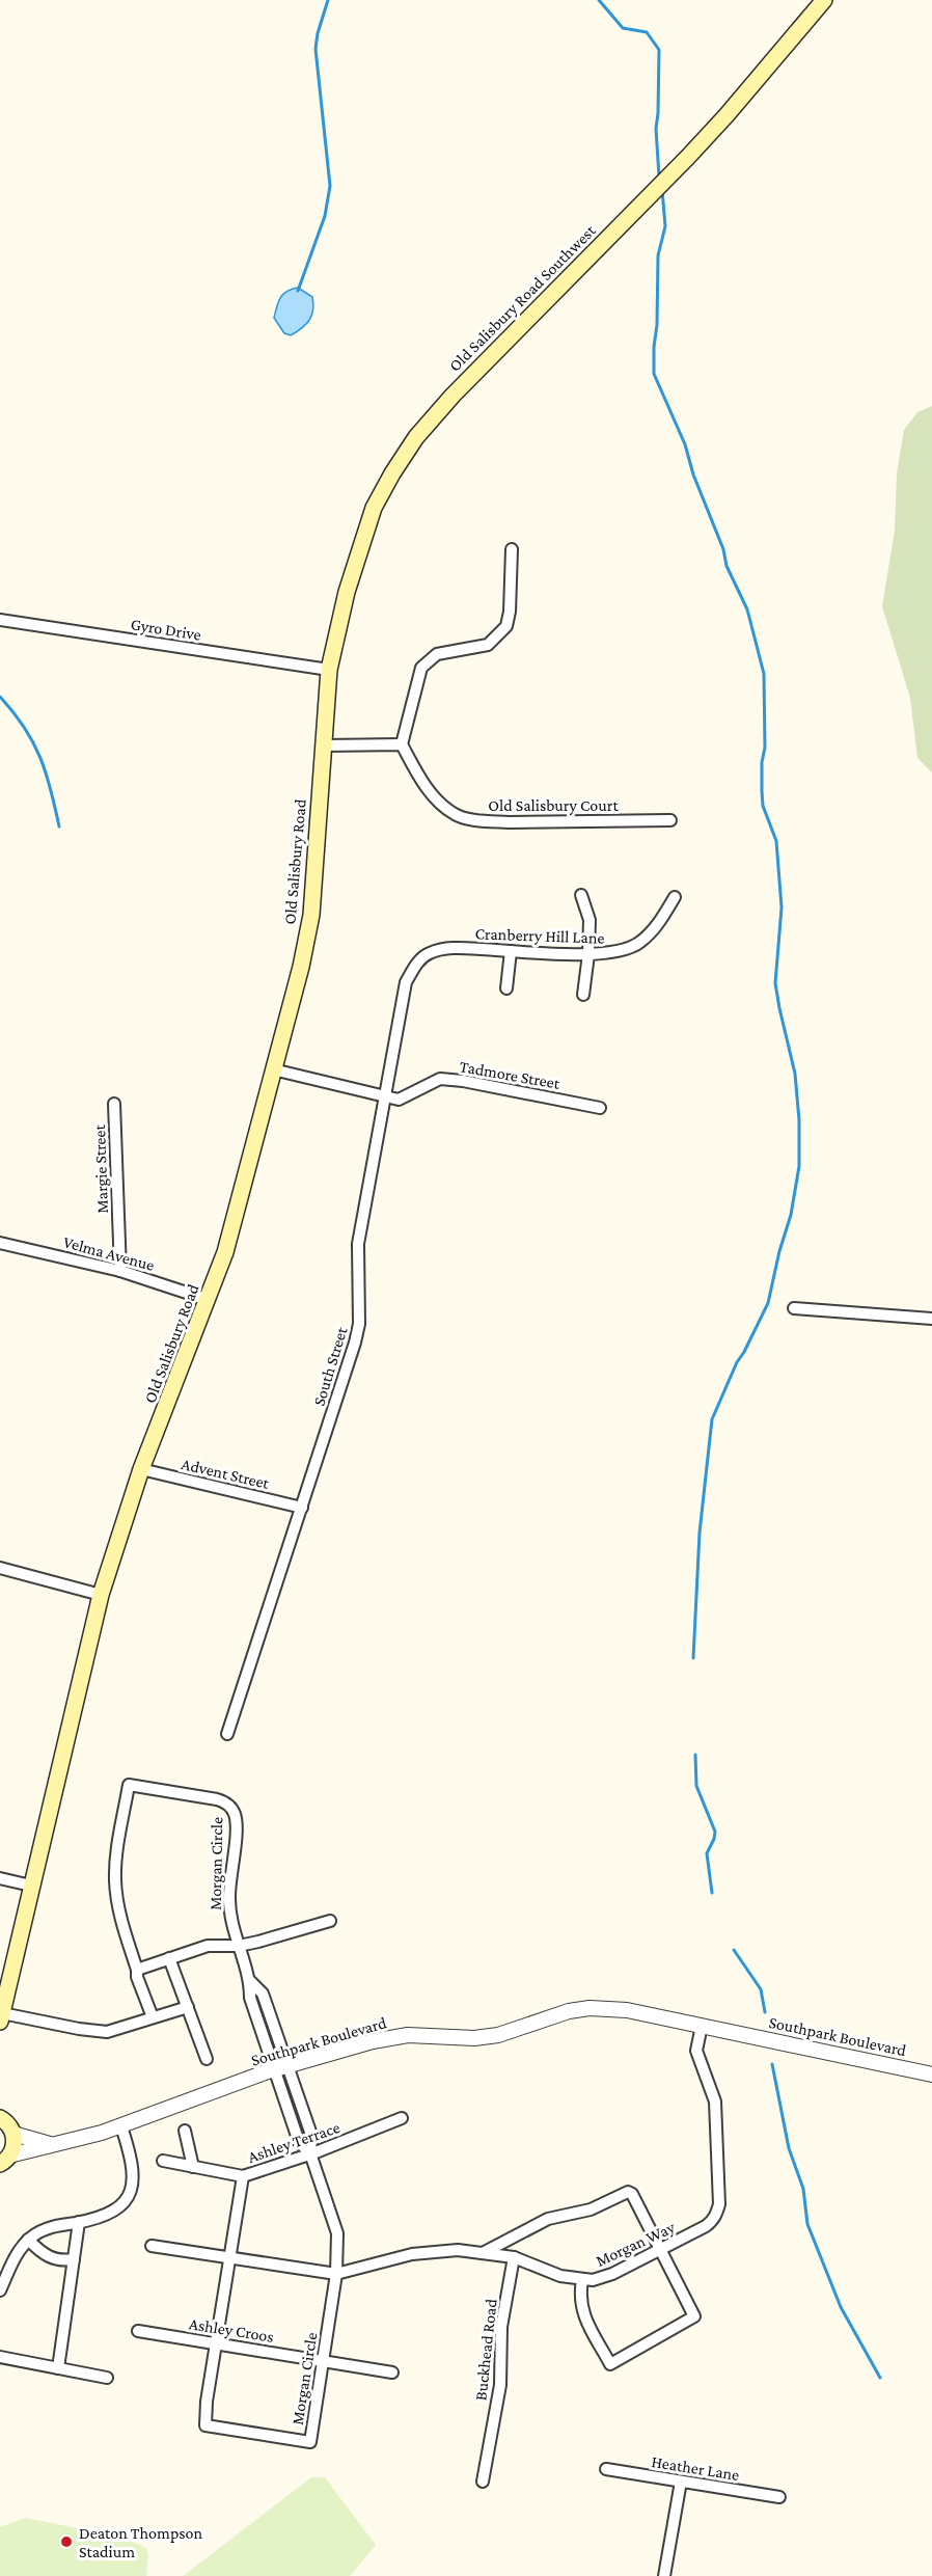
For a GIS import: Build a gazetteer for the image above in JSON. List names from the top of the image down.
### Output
{
  "streets": {
    "main road": ["Old Salisbury Road Southwest", "Old Salisbury Road"],
    "street": [
      "Gyro Drive",
      "Old Salisbury Court",
      "Cranberry Hill Lane",
      "Tadmore Street",
      "Margie Street",
      "Velma Avenue",
      "South Street",
      "Advent Street",
      "Morgan Circle",
      "Southpark Boulevard",
      "Ashley Terrace",
      "Morgan Way",
      "Ashley Croos",
      "Buckhead Road",
      "Heather Lane"
    ]
  },
  "crossings": [
    ["Old Salisbury Road Southwest", "Gyro Drive"],
    ["Old Salisbury Road Southwest", "Old Salisbury Road"],
    ["Gyro Drive", "Old Salisbury Road"],
    ["Old Salisbury Road", "Tadmore Street"],
    ["Old Salisbury Road", "Velma Avenue"],
    ["Old Salisbury Road", "Advent Street"],
    ["Cranberry Hill Lane", "South Street"],
    ["Tadmore Street", "South Street"],
    ["Margie Street", "Velma Avenue"],
    ["South Street", "Advent Street"],
    ["Morgan Circle", "Southpark Boulevard"],
    ["Morgan Circle", "Ashley Terrace"],
    ["Morgan Circle", "Morgan Way"],
    ["Morgan Circle", "Ashley Croos"],
    ["Southpark Boulevard", "Morgan Way"],
    ["Morgan Way", "Buckhead Road"]
  ],
  "places": ["Deaton Thompson Stadium"]
}
